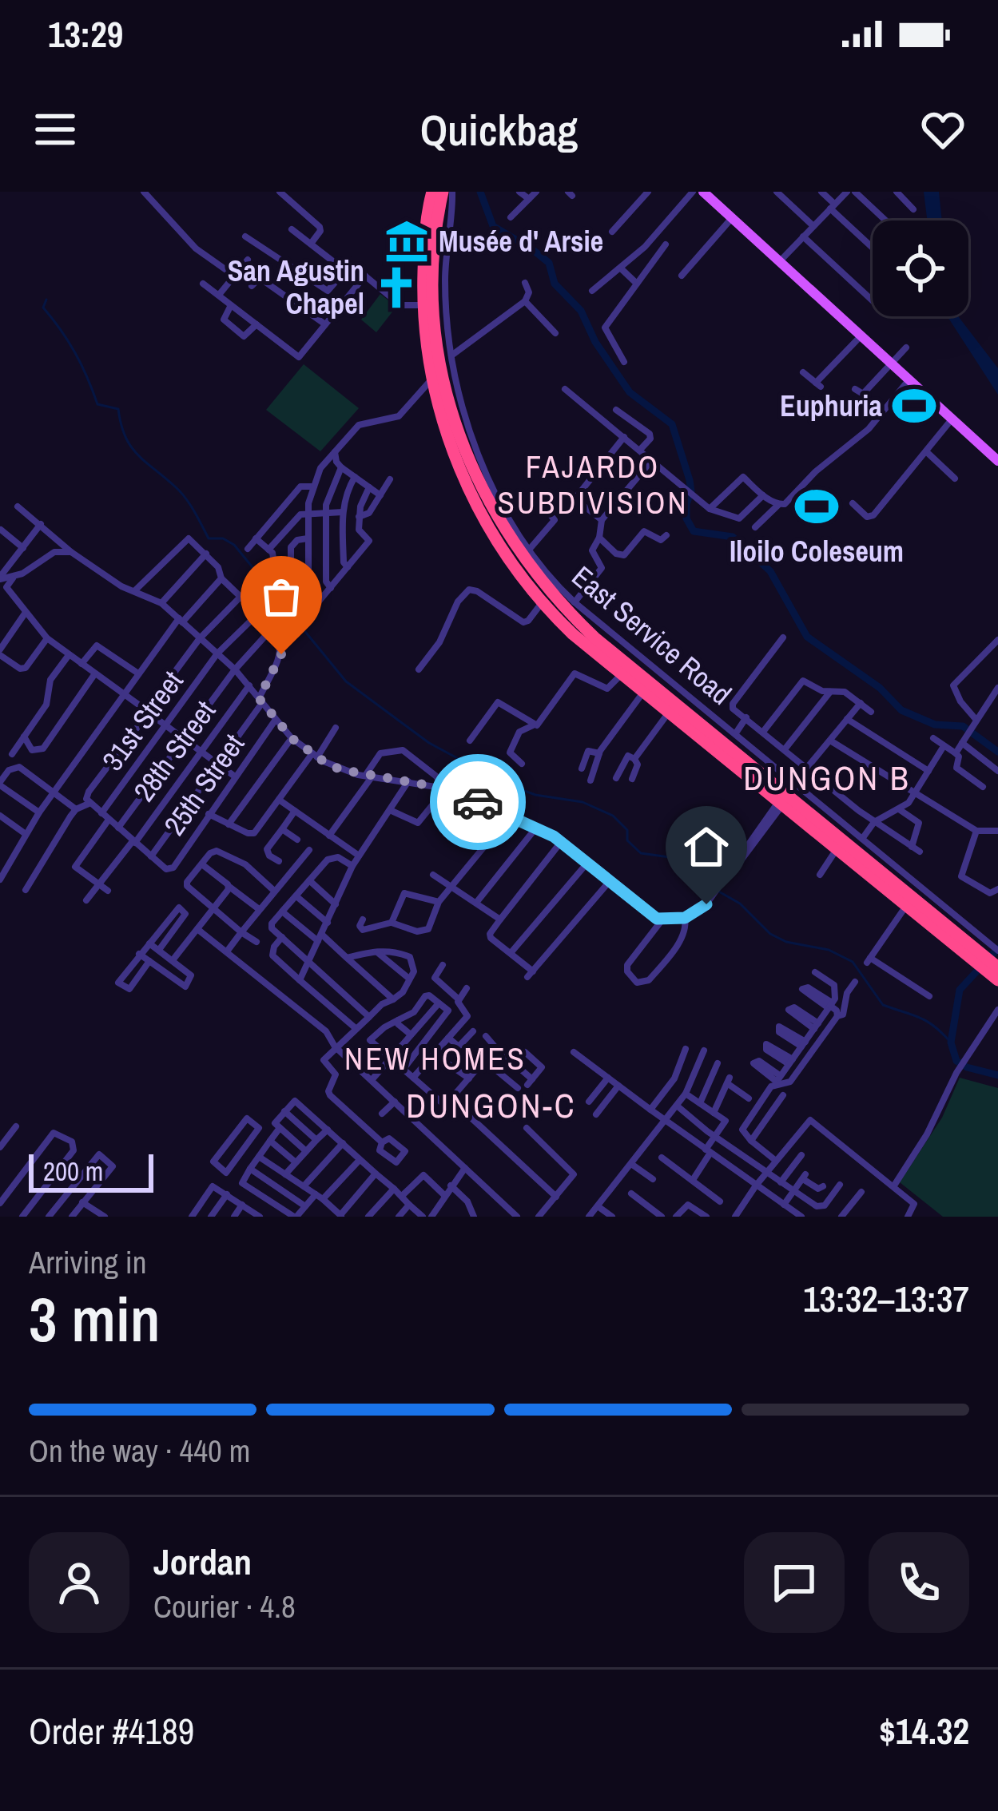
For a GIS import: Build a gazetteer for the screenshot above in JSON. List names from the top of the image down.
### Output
{
  "streets": {
    "street": [
      "East Service Road",
      "31st Street",
      "28th Street",
      "25th Street"
    ]
  },
  "districts": [
    "FAJARDO SUBDIVISION",
    "DUNGON B",
    "NEW HOMES",
    "DUNGON-C"
  ],
  "places": {
    "museum": ["Musée d' Arsie"],
    "church": ["San Agustin Chapel"],
    "sports": ["Euphuria", "Iloilo Coleseum"]
  },
  "scale_bar": "200 m",
  "page": {
    "status": "13:29",
    "header": "Quickbag",
    "scale": "200 m",
    "heading": ["3 min", "Arriving in", "13:32–13:37"],
    "panel": [
      "Jordan",
      "Courier · 4.8",
      "Order #4189",
      "$14.32"
    ],
    "bar": "On the way · 440 m"
  }
}
